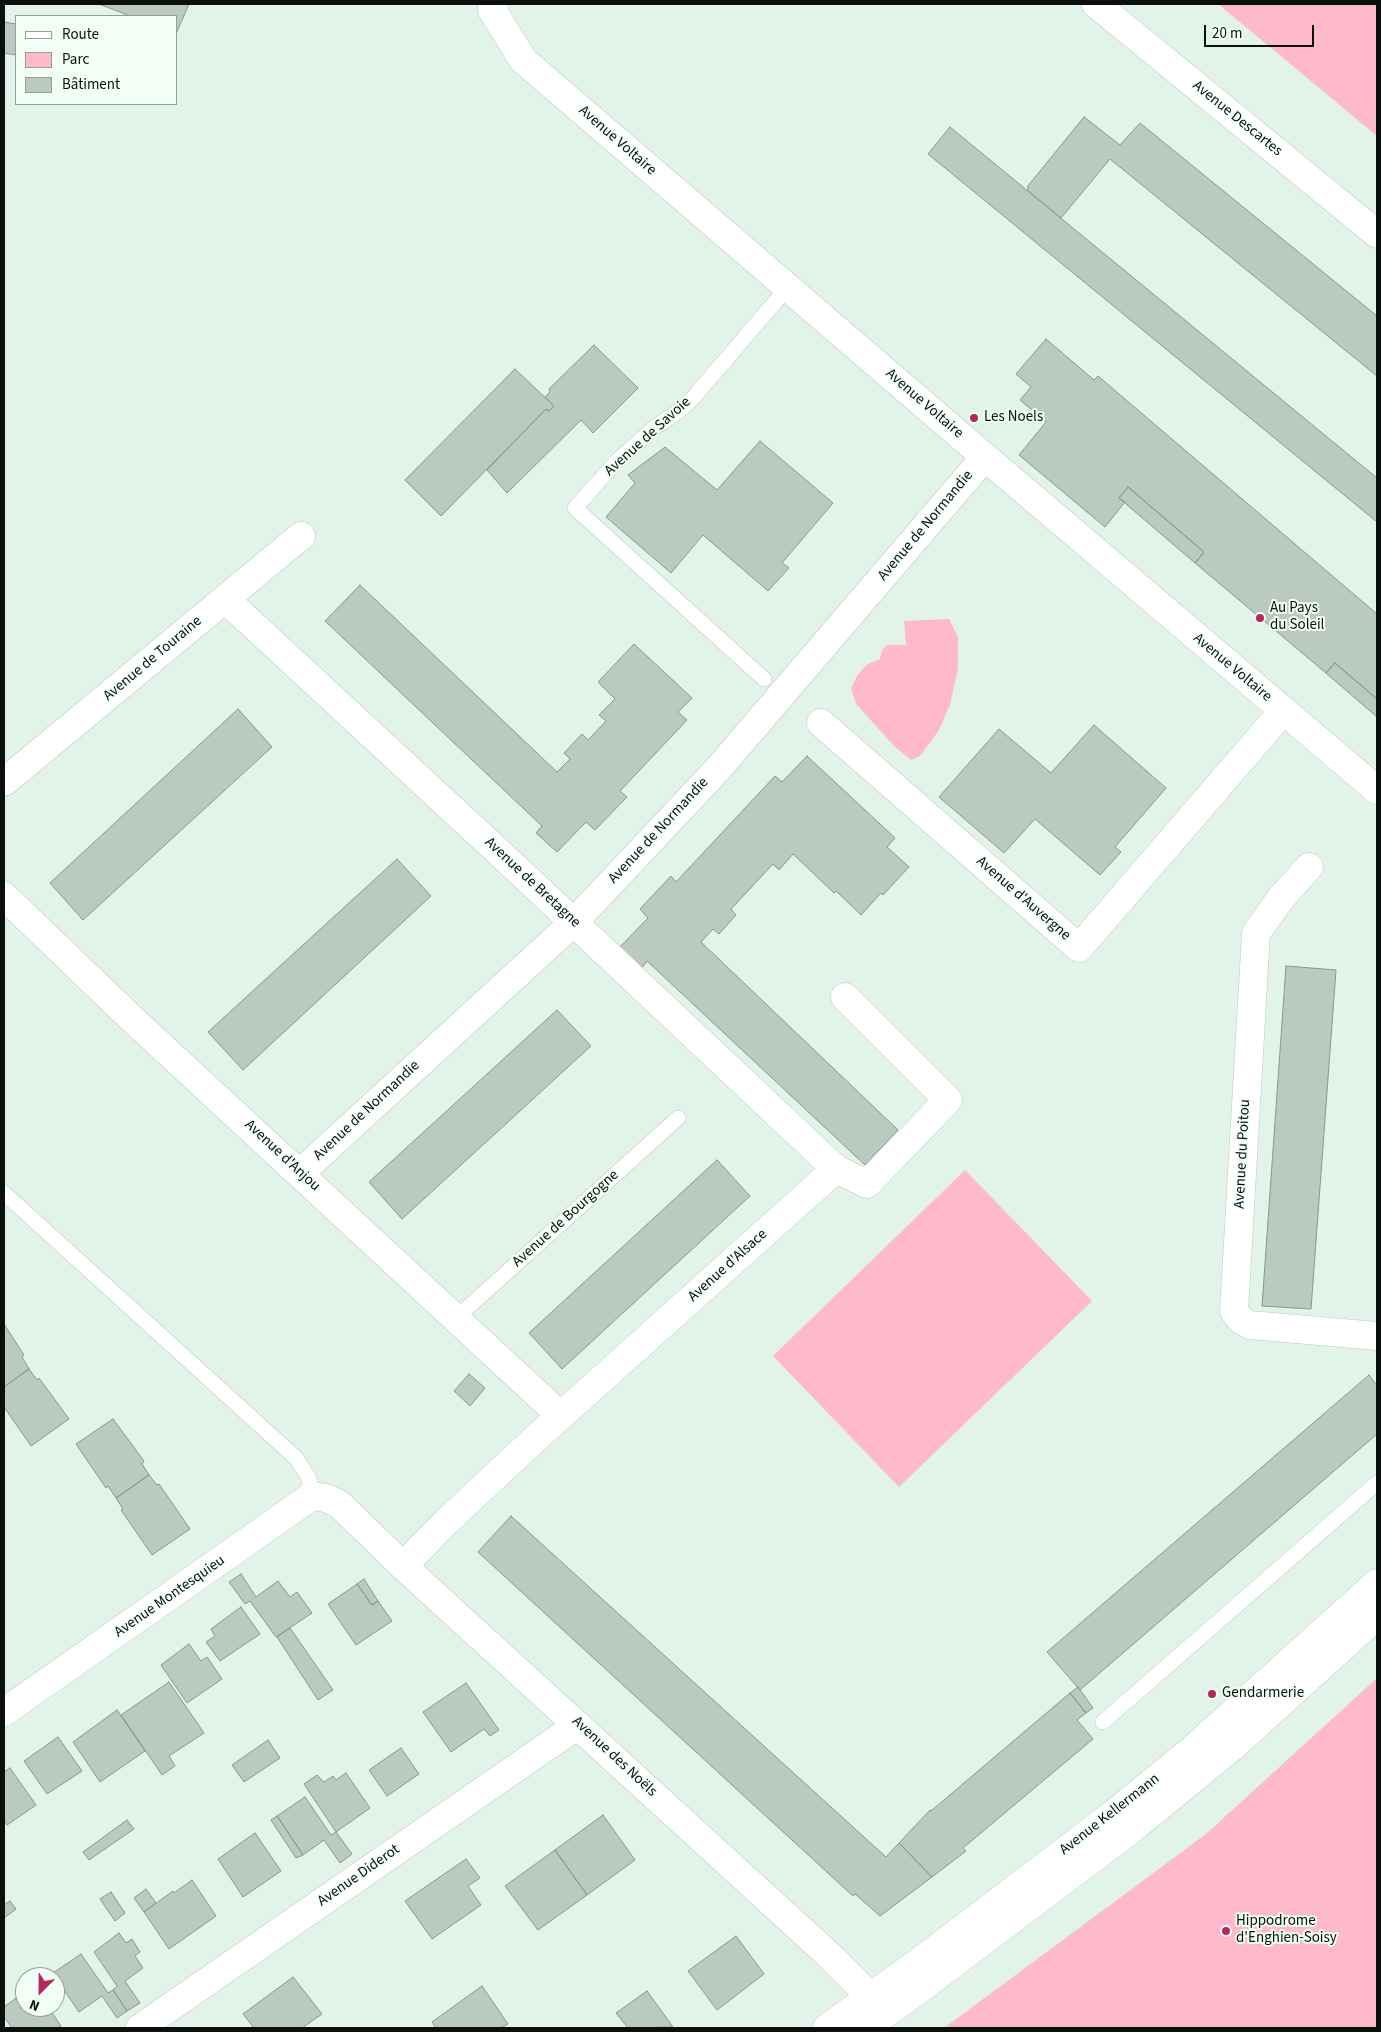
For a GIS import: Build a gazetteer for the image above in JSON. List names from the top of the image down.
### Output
{
  "streets": {
    "street": [
      "Avenue Descartes",
      "Avenue Voltaire",
      "Avenue de Normandie",
      "Avenue de Touraine",
      "Avenue de Bretagne",
      "Avenue d'Auvergne",
      "Avenue du Poitou",
      "Avenue d'Anjou",
      "Avenue d'Alsace",
      "Avenue Montesquieu",
      "Avenue des Noëls",
      "Avenue Kellermann",
      "Avenue Diderot"
    ],
    "lane": ["Avenue de Savoie", "Avenue de Bourgogne"]
  },
  "crossings": [
    ["Avenue Voltaire", "Avenue de Savoie"],
    ["Avenue Voltaire", "Avenue de Normandie"],
    ["Avenue Voltaire", "Avenue d'Auvergne"],
    ["Avenue de Normandie", "Avenue de Bretagne"],
    ["Avenue de Normandie", "Avenue d'Anjou"],
    ["Avenue de Touraine", "Avenue de Bretagne"],
    ["Avenue de Bretagne", "Avenue d'Alsace"],
    ["Avenue d'Anjou", "Avenue de Bourgogne"],
    ["Avenue d'Anjou", "Avenue d'Alsace"],
    ["Avenue d'Alsace", "Avenue des Noëls"],
    ["Avenue Montesquieu", "Avenue des Noëls"],
    ["Avenue des Noëls", "Avenue Kellermann"],
    ["Avenue des Noëls", "Avenue Diderot"]
  ],
  "places": [
    "Les Noels",
    "Au Pays du Soleil",
    "Gendarmerie",
    "Hippodrome d'Enghien-Soisy"
  ],
  "legend": ["Route", "Parc", "Bâtiment"],
  "scale_bar": "20 m",
  "north": "bottom left"
}
